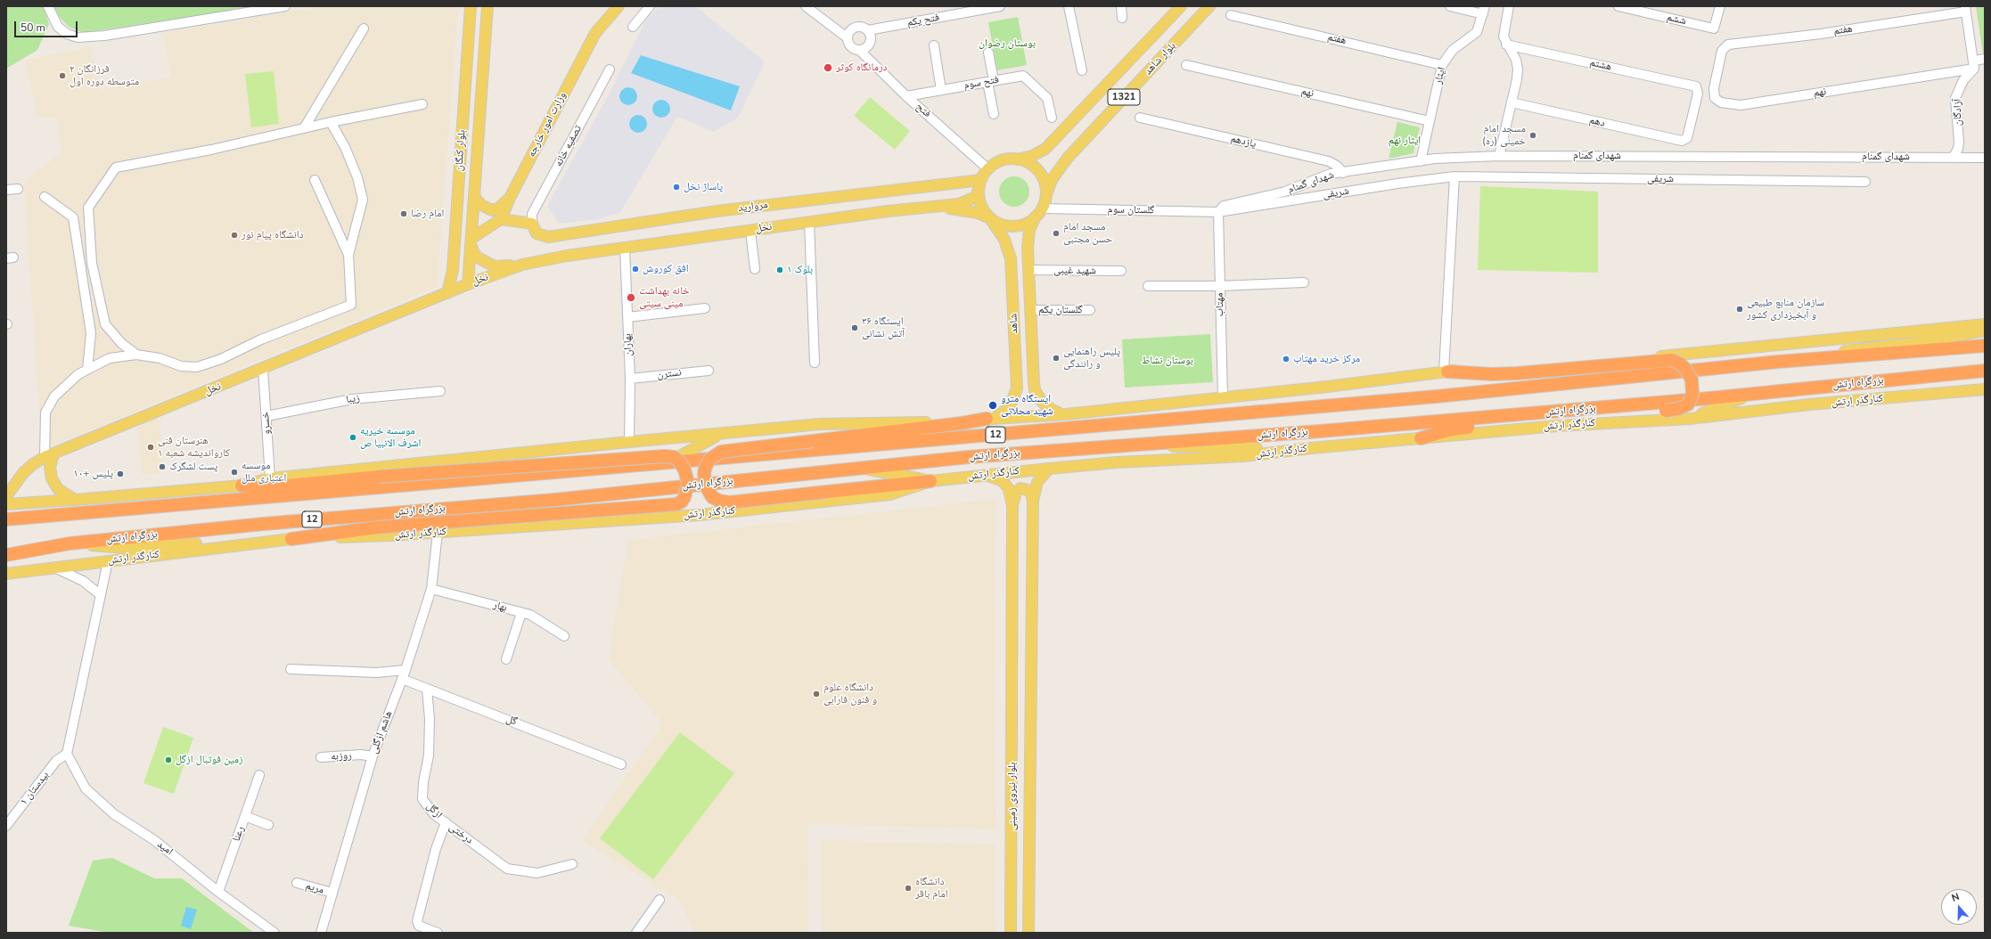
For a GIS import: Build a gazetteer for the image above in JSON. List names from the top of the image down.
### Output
{
  "streets": {
    "highway": ["بزرگراه ارتش", "12"],
    "main road": [
      "بلوار شاهد",
      "1321",
      "وزارت امور خارجه",
      "بلوار کنگان",
      "مروارید",
      "نخل",
      "شاهد",
      "کنارگذر ارتش",
      "بلوار نیروی زمینی"
    ],
    "street": [
      "ششم",
      "فتح یکم",
      "هفتم",
      "هشتم",
      "ایثار",
      "فتح سوم",
      "نهم",
      "فتح",
      "آزادگان",
      "دهم",
      "یازدهم",
      "تصفیه خانه",
      "شهدای گمنام",
      "شریفی",
      "گلستان سوم",
      "شهید غیبی",
      "مهتاب",
      "گلستان یکم",
      "بهاران",
      "نسترن",
      "زیبا",
      "خسرو",
      "بهار",
      "گل",
      "هاشم ازگلی",
      "روزبه",
      "بیدستان ۱",
      "ازگل",
      "رعنا",
      "درختی",
      "امید",
      "مریم"
    ]
  },
  "crossings": [
    ["فتح یکم", "فتح"],
    ["هفتم", "ایثار"],
    ["هفتم", "نهم"],
    ["بلوار شاهد", "فتح"],
    ["بلوار شاهد", "مروارید"],
    ["بلوار شاهد", "گلستان سوم"],
    ["بلوار شاهد", "شاهد"],
    ["هشتم", "دهم"],
    ["ایثار", "نهم"],
    ["ایثار", "شهدای گمنام"],
    ["فتح سوم", "فتح"],
    ["نهم", "آزادگان"],
    ["فتح", "مروارید"],
    ["فتح", "گلستان سوم"],
    ["فتح", "شاهد"],
    ["آزادگان", "شهدای گمنام"],
    ["یازدهم", "شهدای گمنام"],
    ["تصفیه خانه", "مروارید"],
    ["بلوار کنگان", "نخل"],
    ["شهدای گمنام", "شریفی"],
    ["شهدای گمنام", "گلستان سوم"],
    ["شهدای گمنام", "مهتاب"],
    ["شریفی", "گلستان سوم"],
    ["شریفی", "مهتاب"],
    ["مروارید", "گلستان سوم"],
    ["مروارید", "شاهد"],
    ["گلستان سوم", "مهتاب"],
    ["گلستان سوم", "شاهد"],
    ["نخل", "بهاران"],
    ["نخل", "خسرو"],
    ["شهید غیبی", "شاهد"],
    ["گلستان یکم", "شاهد"],
    ["بهاران", "نسترن"],
    ["زیبا", "خسرو"],
    ["کنارگذر ارتش", "هاشم ازگلی"],
    ["کنارگذر ارتش", "بلوار نیروی زمینی"],
    ["بهار", "هاشم ازگلی"],
    ["گل", "هاشم ازگلی"],
    ["گل", "ازگل"],
    ["هاشم ازگلی", "روزبه"],
    ["هاشم ازگلی", "مریم"],
    ["بیدستان ۱", "امید"],
    ["ازگل", "درختی"],
    ["رعنا", "امید"]
  ],
  "parks": ["بوستان رضوان", "ایثار نهم", "بوستان نشاط"],
  "places": [
    "درمانگاه کوثر",
    "فرزانگان ۲ متوسطه دوره اول",
    "مسجد امام خمینی (ره)",
    "پاساژ نخل",
    "امام رضا",
    "مسجد امام حسن مجتبی",
    "دانشگاه پیام نور",
    "افق کوروش",
    "۱ بلوک",
    "خانه بهداشت مینی سیتی",
    "سازمان منابع طبیعی و آبخیزداری کشور",
    "ایستگاه ۳۶ آتش نشانی",
    "پلیس راهنمایی و رانندگی",
    "مرکز خرید مهتاب",
    "ایستگاه مترو شهید محلاتی",
    "موسسه خیریه اشرف الانبیا ص",
    "هنرستان فنی کارواندیشه شعبه ۱",
    "پست لشگرک",
    "موسسه اعتباری ملل",
    "پلیس +۱۰",
    "دانشگاه علوم و فنون فارابی",
    "زمین فوتبال ازگل",
    "دانشگاه امام باقر"
  ],
  "scale_bar": "50 m",
  "north": "top"
}
